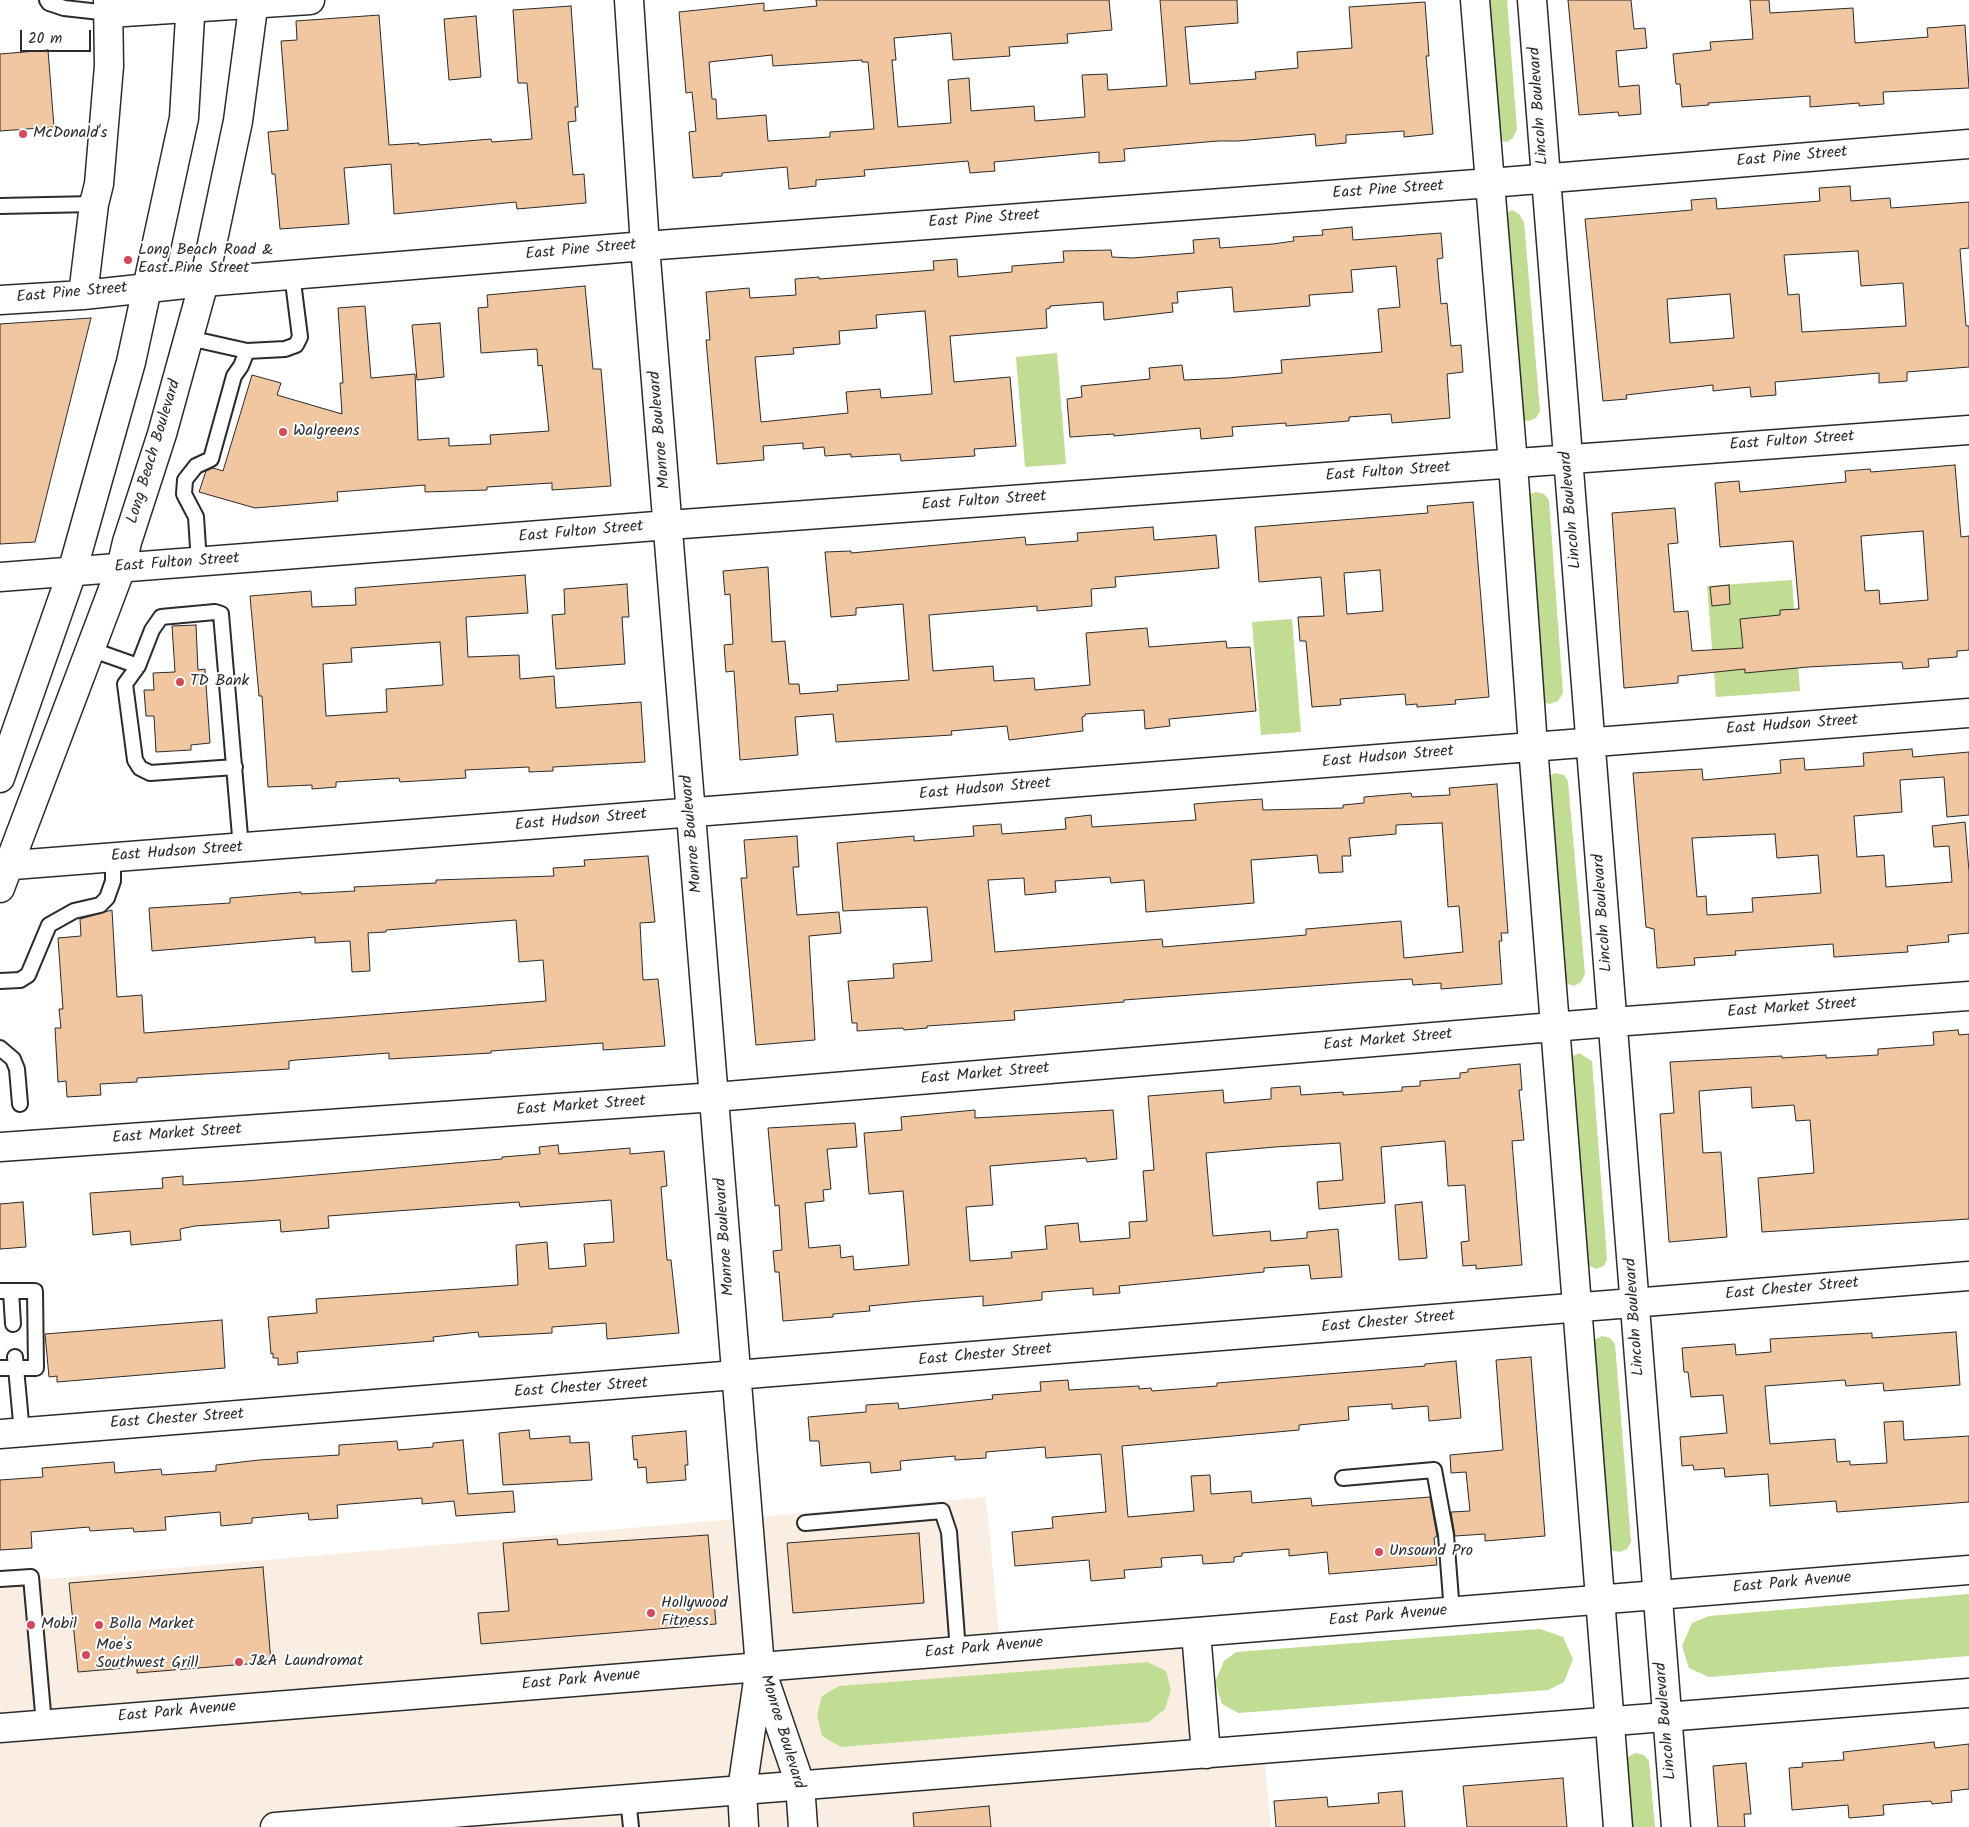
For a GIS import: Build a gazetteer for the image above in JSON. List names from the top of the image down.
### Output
{
  "streets": {
    "main road": [
      "Lincoln Boulevard",
      "East Pine Street",
      "Monroe Boulevard",
      "East Fulton Street",
      "Long Beach Boulevard",
      "East Hudson Street",
      "East Market Street",
      "East Chester Street",
      "East Park Avenue"
    ]
  },
  "crossings": [
    ["Lincoln Boulevard", "East Pine Street"],
    ["Lincoln Boulevard", "East Fulton Street"],
    ["Lincoln Boulevard", "East Hudson Street"],
    ["Lincoln Boulevard", "East Market Street"],
    ["Lincoln Boulevard", "East Chester Street"],
    ["Lincoln Boulevard", "East Park Avenue"],
    ["East Pine Street", "Monroe Boulevard"],
    ["East Pine Street", "Long Beach Boulevard"],
    ["Monroe Boulevard", "East Fulton Street"],
    ["Monroe Boulevard", "East Hudson Street"],
    ["Monroe Boulevard", "East Market Street"],
    ["Monroe Boulevard", "East Chester Street"],
    ["Monroe Boulevard", "East Park Avenue"],
    ["East Fulton Street", "Long Beach Boulevard"],
    ["Long Beach Boulevard", "East Hudson Street"]
  ],
  "places": [
    "McDonald's",
    "Long Beach Road & East Pine Street",
    "Walgreens",
    "TD Bank",
    "Unsound Pro",
    "Hollywood Fitness",
    "Mobil",
    "Bolla Market",
    "Moe's Southwest Grill",
    "J&A Laundromat"
  ],
  "scale_bar": "20 m"
}
